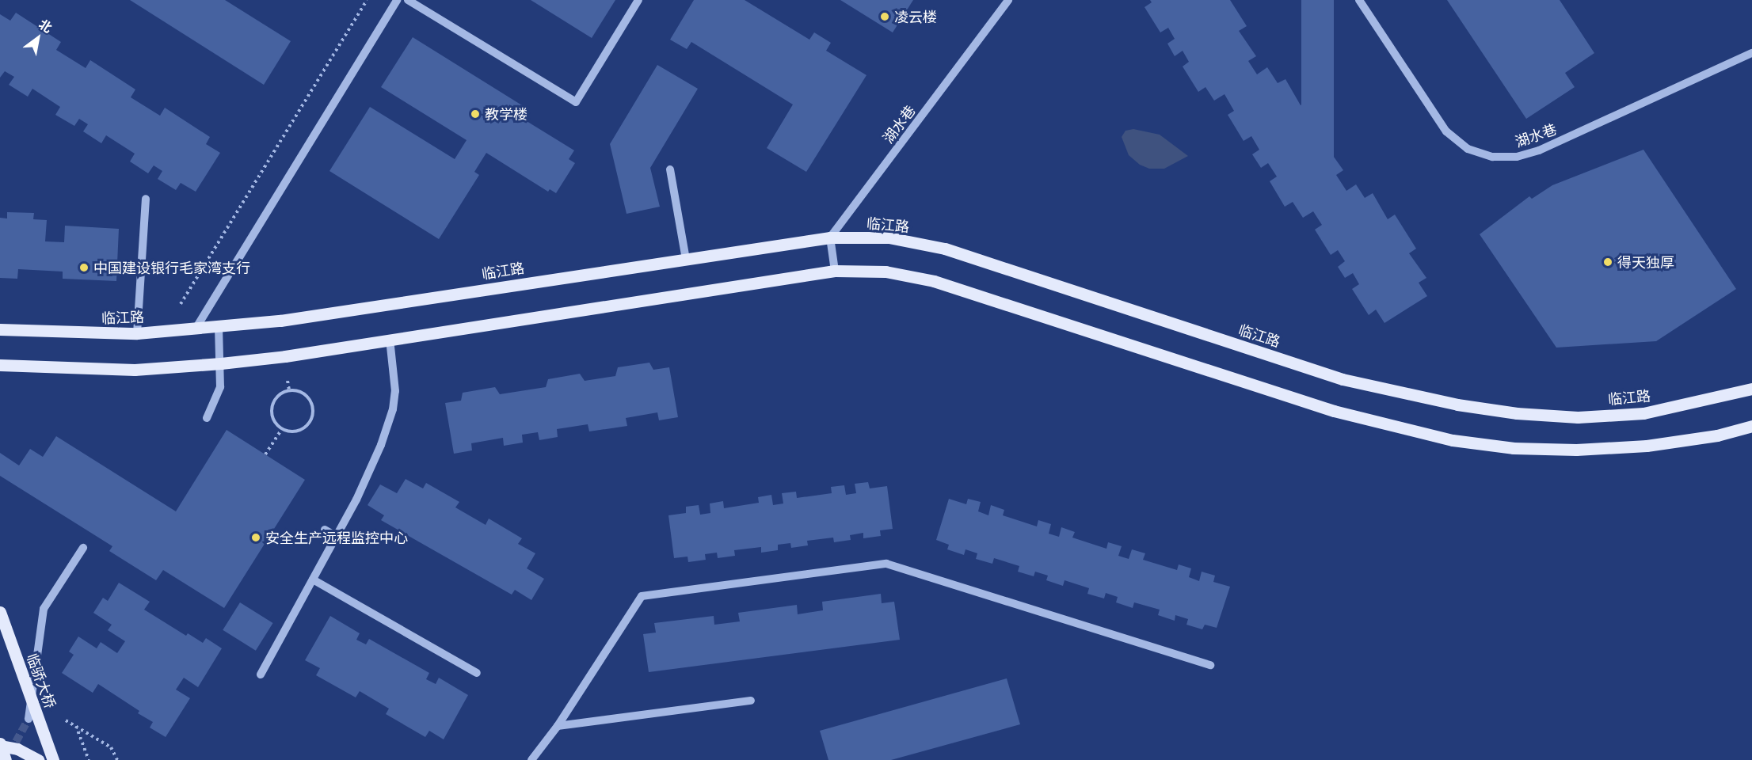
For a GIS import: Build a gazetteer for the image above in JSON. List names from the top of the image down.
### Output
{
  "streets": {
    "main road": ["临江路", "临骄大桥"],
    "street": ["湖水巷"]
  },
  "crossings": [
    ["湖水巷", "临江路"]
  ],
  "places": [
    "凌云楼",
    "教学楼",
    "得天独厚",
    "中国建设银行毛家湾支行",
    "安全生产远程监控中心"
  ],
  "north": "top right"
}
